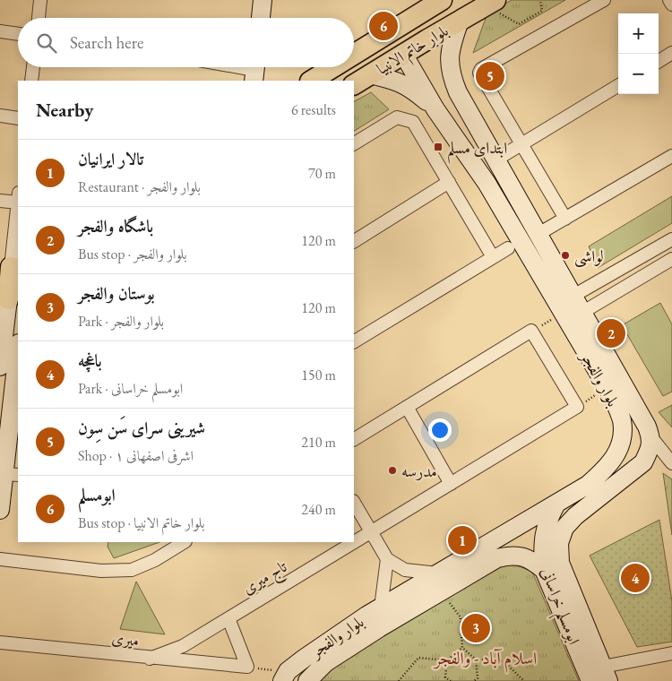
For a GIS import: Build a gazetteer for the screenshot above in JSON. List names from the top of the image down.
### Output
{
  "streets": {
    "main road": ["بلوار خاتم الانبیا", "بلوار والفجر", "ابومسلم خراسانی"],
    "street": ["تاج میری", "میری"]
  },
  "crossings": [
    ["بلوار خاتم الانبیا", "بلوار والفجر"],
    ["بلوار والفجر", "ابومسلم خراسانی"],
    ["تاج میری", "میری"]
  ],
  "districts": ["اسلام آباد - والفجر"],
  "places": {
    "transit": ["ابتدای مسلم"],
    "other": ["لواشی", "مدرسه"]
  },
  "page": {
    "pins": [
      "6",
      "5",
      "2",
      "1",
      "4",
      "3"
    ],
    "map_buttons": ["+", "−"],
    "search": "Search here",
    "heading": ["Nearby", "6 results"],
    "list": [
      {
        "mark": "1",
        "name": "تالار ایرانیان",
        "note": "Restaurant · بلوار والفجر",
        "value": "70 m"
      },
      {
        "mark": "2",
        "name": "باشگاه والفجر",
        "note": "Bus stop · بلوار والفجر",
        "value": "120 m"
      },
      {
        "mark": "3",
        "name": "بوستان والفجر",
        "note": "Park · بلوار والفجر",
        "value": "120 m"
      },
      {
        "mark": "4",
        "name": "باغچه",
        "note": "Park · ابومسلم خراسانی",
        "value": "150 m"
      },
      {
        "mark": "5",
        "name": "شیرینی سرای سَن سِون",
        "note": "Shop · اشرفی اصفهانی ۱",
        "value": "210 m"
      },
      {
        "mark": "6",
        "name": "ابومسلم",
        "note": "Bus stop · بلوار خاتم الانبیا",
        "value": "240 m"
      }
    ]
  }
}
